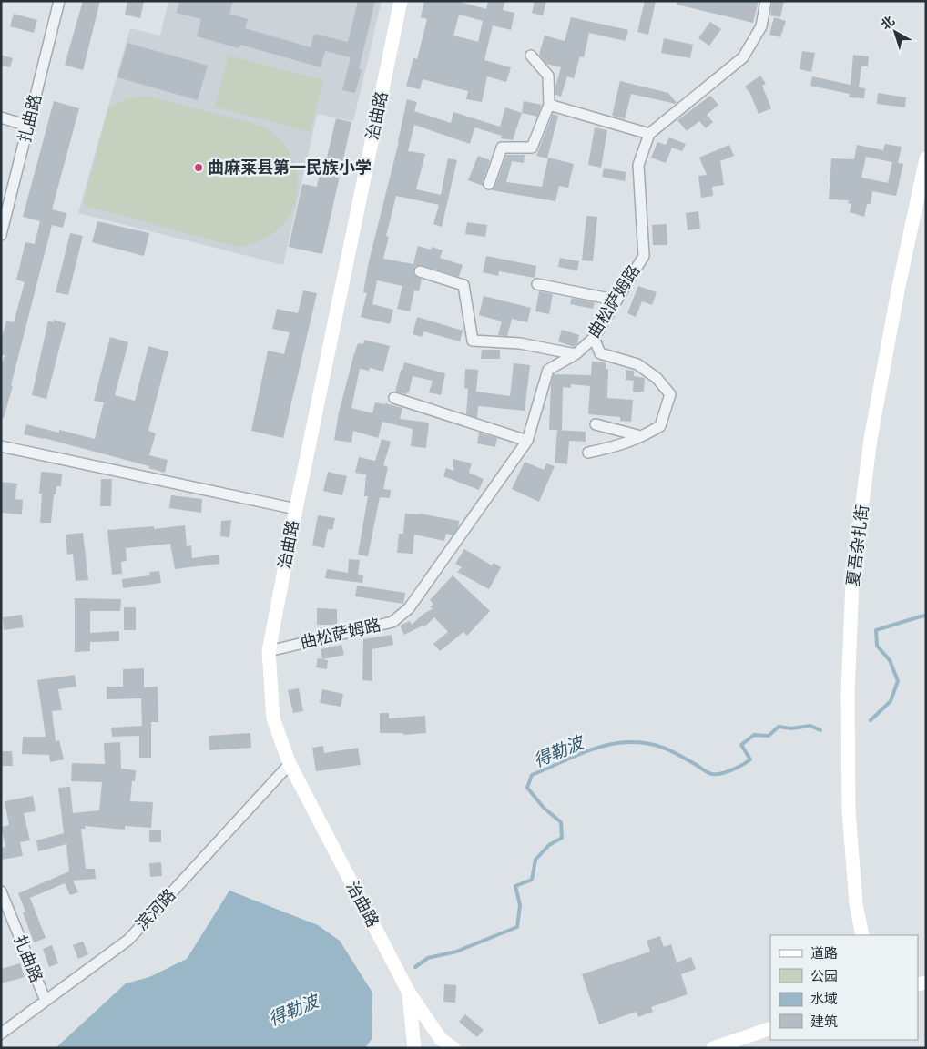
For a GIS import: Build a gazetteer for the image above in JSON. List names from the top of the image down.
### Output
{
  "streets": {
    "main road": ["治曲路", "夏吾杂扎街"],
    "street": ["扎曲路", "曲松萨姆路", "滨河路"]
  },
  "crossings": [
    ["治曲路", "曲松萨姆路"],
    ["治曲路", "滨河路"],
    ["扎曲路", "滨河路"]
  ],
  "water": ["得勒波"],
  "places": ["曲麻莱县第一民族小学"],
  "legend": [
    "道路",
    "公园",
    "水域",
    "建筑"
  ],
  "north": "top left"
}
